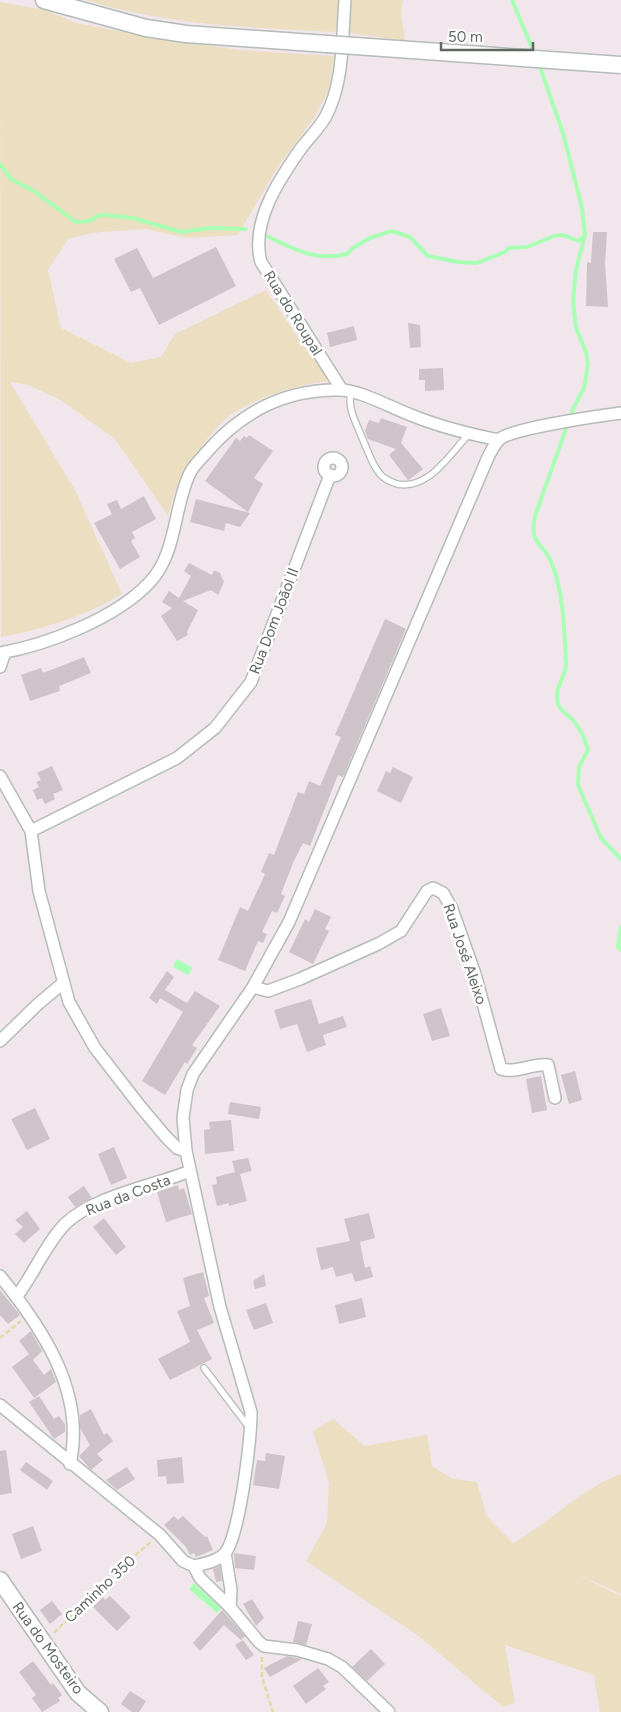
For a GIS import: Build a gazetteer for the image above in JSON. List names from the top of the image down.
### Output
{
  "streets": {
    "street": [
      "Rua do Roupal",
      "Rua Dom Joãol II",
      "Rua José Aleixo",
      "Rua da Costa",
      "Rua do Mosteiro"
    ],
    "path": ["Caminho 350"]
  },
  "crossings": [
    ["Caminho 350", "Rua do Mosteiro"]
  ],
  "scale_bar": "50 m"
}
